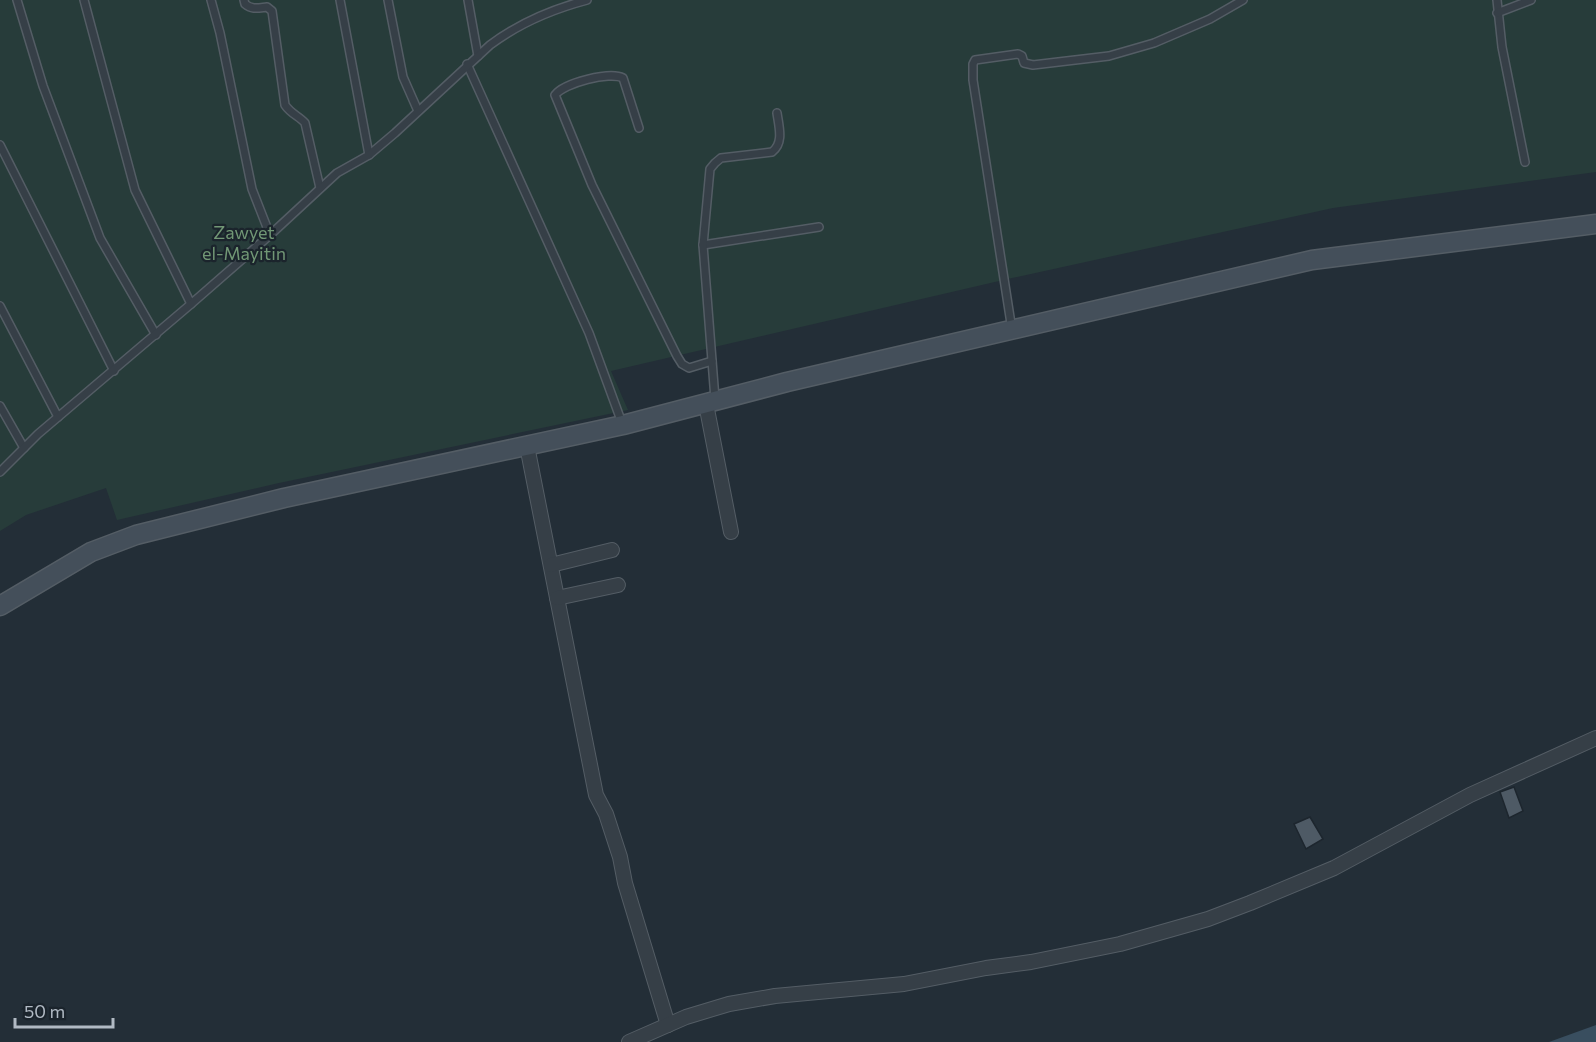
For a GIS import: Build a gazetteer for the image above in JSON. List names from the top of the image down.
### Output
{
  "parks": ["Zawyet el-Mayitin"],
  "scale_bar": "50 m"
}
